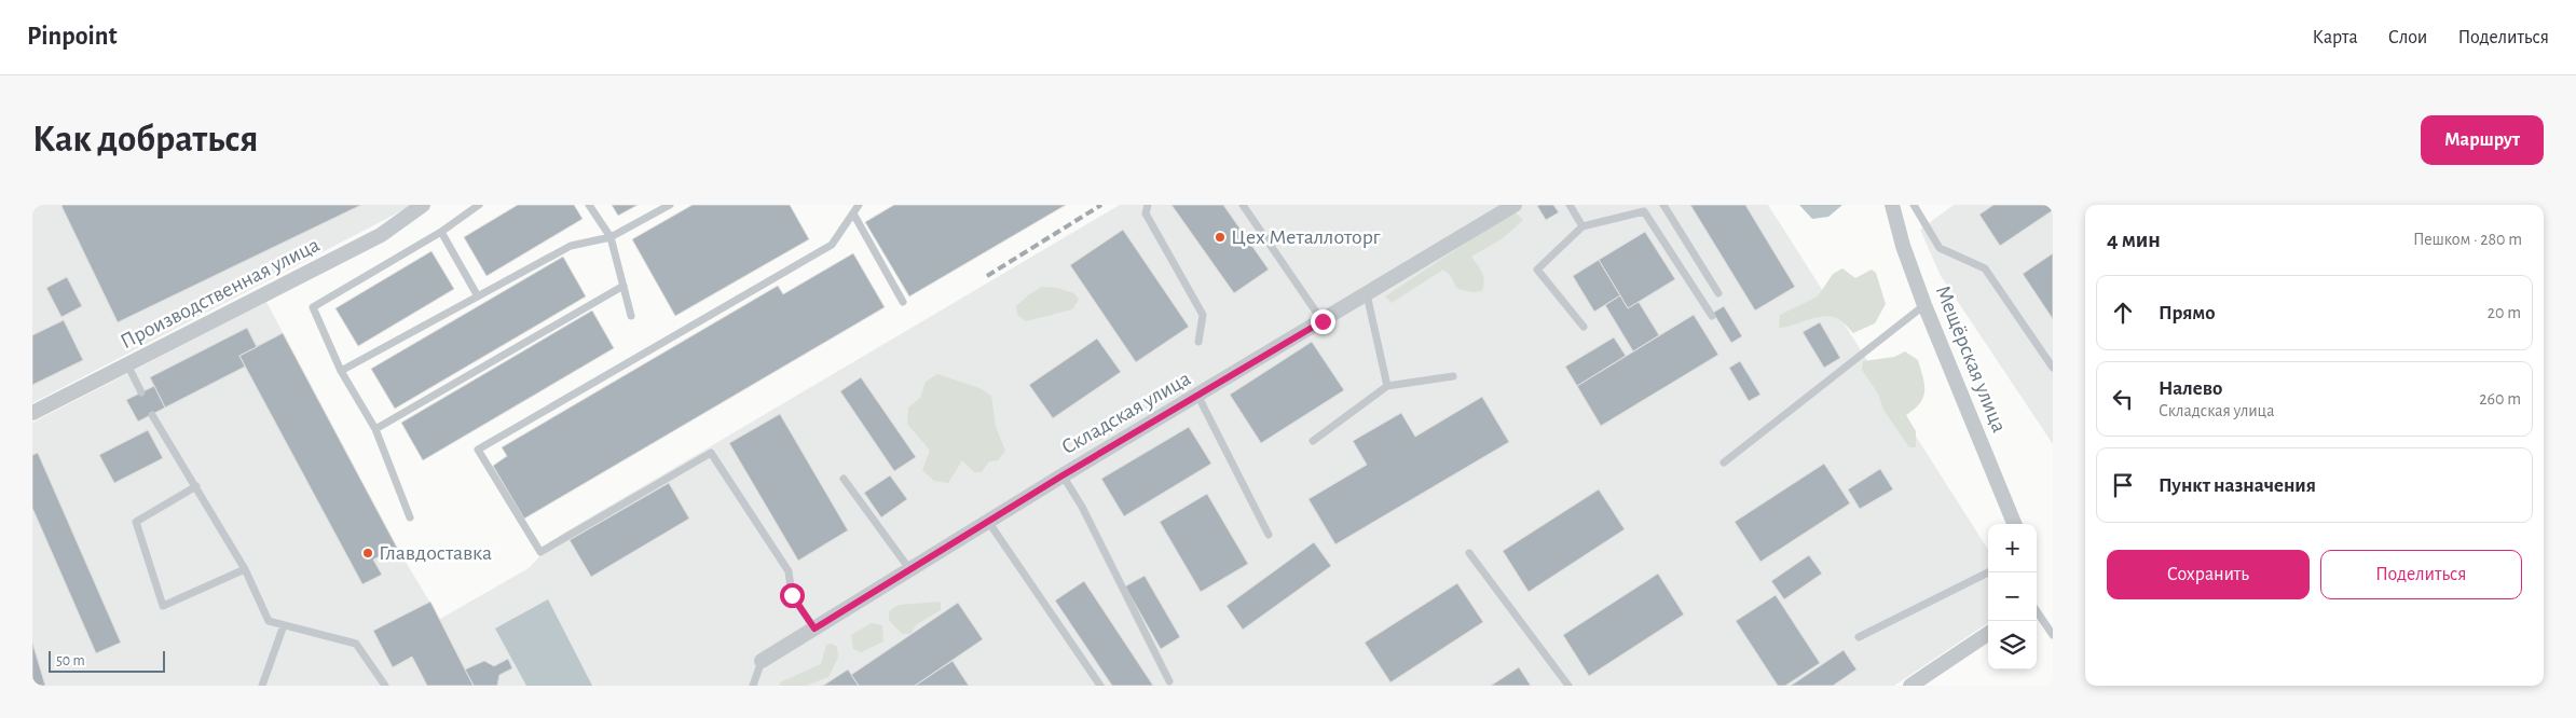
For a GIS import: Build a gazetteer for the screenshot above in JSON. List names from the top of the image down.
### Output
{
  "streets": {
    "street": ["Производственная улица", "Мещёрская улица", "Складская улица"]
  },
  "places": ["Цех Металлоторг", "Главдоставка"],
  "scale_bar": "50 m",
  "page": {
    "header": "Pinpoint",
    "nav": ["Карта", "Слои", "Поделиться"],
    "buttons": [
      "Маршрут",
      ["Сохранить", "Поделиться"]
    ],
    "title": "Как добраться",
    "heading": ["4 мин", "Пешком · 280 m"],
    "list": [
      ["Прямо", "20 m"],
      ["Налево", "Складская улица", "260 m"],
      "Пункт назначения"
    ],
    "map_buttons": ["+", "−"],
    "scale": "50 m"
  }
}
